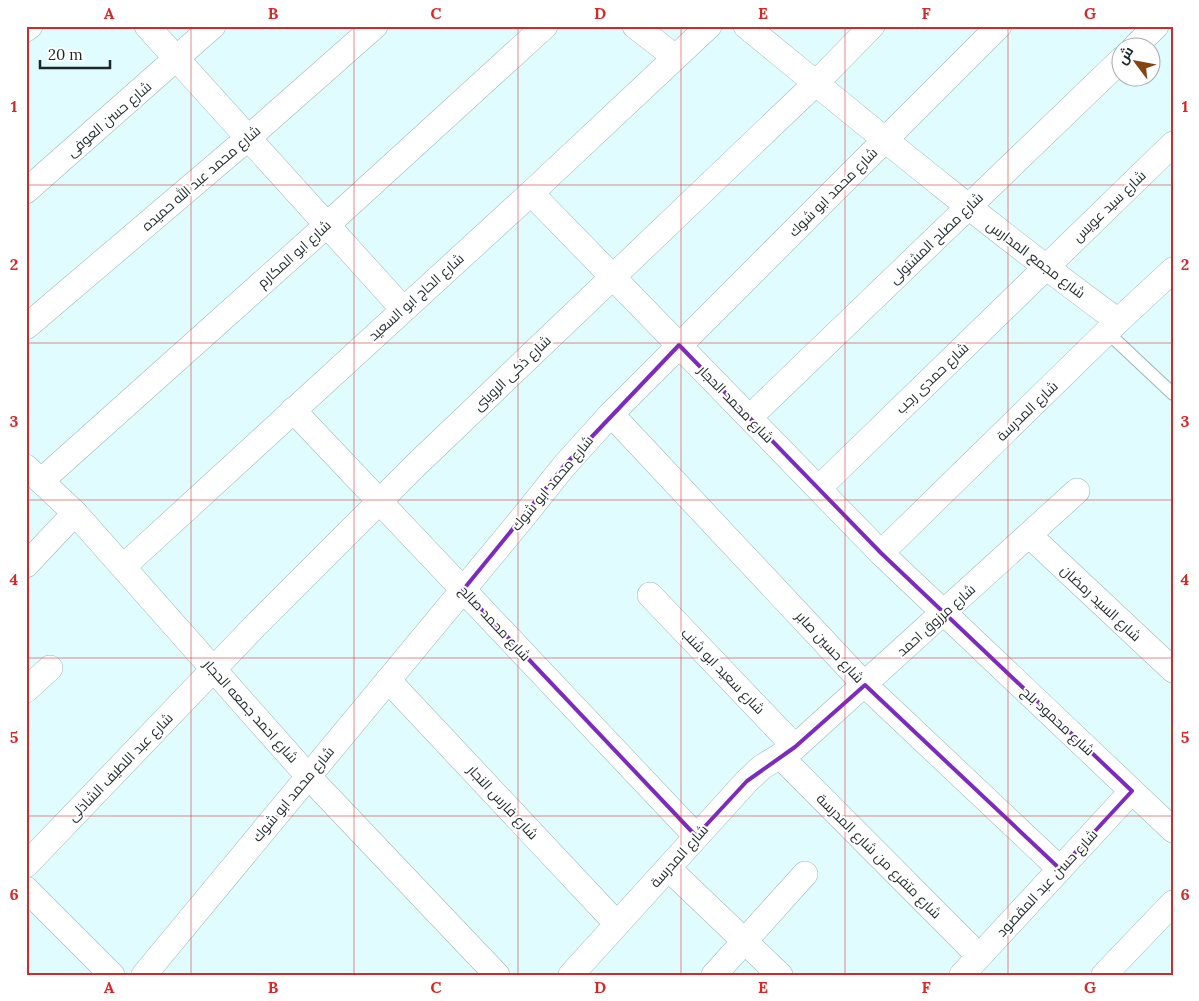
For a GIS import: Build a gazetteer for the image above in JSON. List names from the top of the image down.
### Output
{
  "streets": {
    "street": [
      "شارع حسن العوفى",
      "شارع محمد عبد الله حميده",
      "شارع محمد ابو شوك",
      "شارع سيد عويس",
      "شارع مصلح المشتولى",
      "شارع ابو المكارم",
      "شارع مجمع المدارس",
      "شارع الحاج ابو السعيد",
      "شارع ذكى الروينى",
      "شارع حمدى رجب",
      "شارع محمد الحجار",
      "شارع المدرسة",
      "شارع السيد رمضان",
      "شارع مرزوق احمد",
      "شارع محمد صالح",
      "شارع حسين صابر",
      "شارع سعيد ابو شنب",
      "شارع احمد جمعه الحجار",
      "شارع محمود بلح",
      "شارع عبد اللطيف الشاذلى",
      "شارع فارس النجار",
      "شارع متفرع من شارع المدرسة",
      "شارع حسن عبد المقصود"
    ]
  },
  "crossings": [
    ["شارع محمد ابو شوك", "شارع مجمع المدارس"],
    ["شارع محمد ابو شوك", "شارع محمد الحجار"],
    ["شارع محمد ابو شوك", "شارع محمد صالح"],
    ["شارع محمد ابو شوك", "شارع حسين صابر"],
    ["شارع محمد ابو شوك", "شارع احمد جمعه الحجار"],
    ["شارع محمد ابو شوك", "شارع فارس النجار"],
    ["شارع سيد عويس", "شارع مجمع المدارس"],
    ["شارع سيد عويس", "شارع حمدى رجب"],
    ["شارع مصلح المشتولى", "شارع مجمع المدارس"],
    ["شارع مصلح المشتولى", "شارع محمد الحجار"],
    ["شارع ابو المكارم", "شارع احمد جمعه الحجار"],
    ["شارع مجمع المدارس", "شارع ذكى الروينى"],
    ["شارع مجمع المدارس", "شارع حمدى رجب"],
    ["شارع مجمع المدارس", "شارع المدرسة"],
    ["شارع الحاج ابو السعيد", "شارع محمد الحجار"],
    ["شارع الحاج ابو السعيد", "شارع محمد صالح"],
    ["شارع الحاج ابو السعيد", "شارع احمد جمعه الحجار"],
    ["شارع ذكى الروينى", "شارع محمد الحجار"],
    ["شارع ذكى الروينى", "شارع محمد صالح"],
    ["شارع ذكى الروينى", "شارع احمد جمعه الحجار"],
    ["شارع ذكى الروينى", "شارع عبد اللطيف الشاذلى"],
    ["شارع حمدى رجب", "شارع محمد الحجار"],
    ["شارع محمد الحجار", "شارع المدرسة"],
    ["شارع محمد الحجار", "شارع مرزوق احمد"],
    ["شارع محمد الحجار", "شارع محمود بلح"],
    ["شارع المدرسة", "شارع مرزوق احمد"],
    ["شارع المدرسة", "شارع محمد صالح"],
    ["شارع المدرسة", "شارع سعيد ابو شنب"],
    ["شارع المدرسة", "شارع فارس النجار"],
    ["شارع المدرسة", "شارع متفرع من شارع المدرسة"],
    ["شارع السيد رمضان", "شارع مرزوق احمد"],
    ["شارع مرزوق احمد", "شارع حسين صابر"],
    ["شارع مرزوق احمد", "شارع سعيد ابو شنب"],
    ["شارع مرزوق احمد", "شارع محمود بلح"],
    ["شارع مرزوق احمد", "شارع متفرع من شارع المدرسة"],
    ["شارع حسين صابر", "شارع حسن عبد المقصود"],
    ["شارع سعيد ابو شنب", "شارع متفرع من شارع المدرسة"],
    ["شارع احمد جمعه الحجار", "شارع عبد اللطيف الشاذلى"],
    ["شارع محمود بلح", "شارع حسن عبد المقصود"],
    ["شارع متفرع من شارع المدرسة", "شارع حسن عبد المقصود"]
  ],
  "scale_bar": "20 m",
  "north": "top left",
  "grid": {
    "columns": [
      "A",
      "B",
      "C",
      "D",
      "E",
      "F",
      "G"
    ],
    "rows": [
      "1",
      "2",
      "3",
      "4",
      "5",
      "6"
    ]
  }
}
